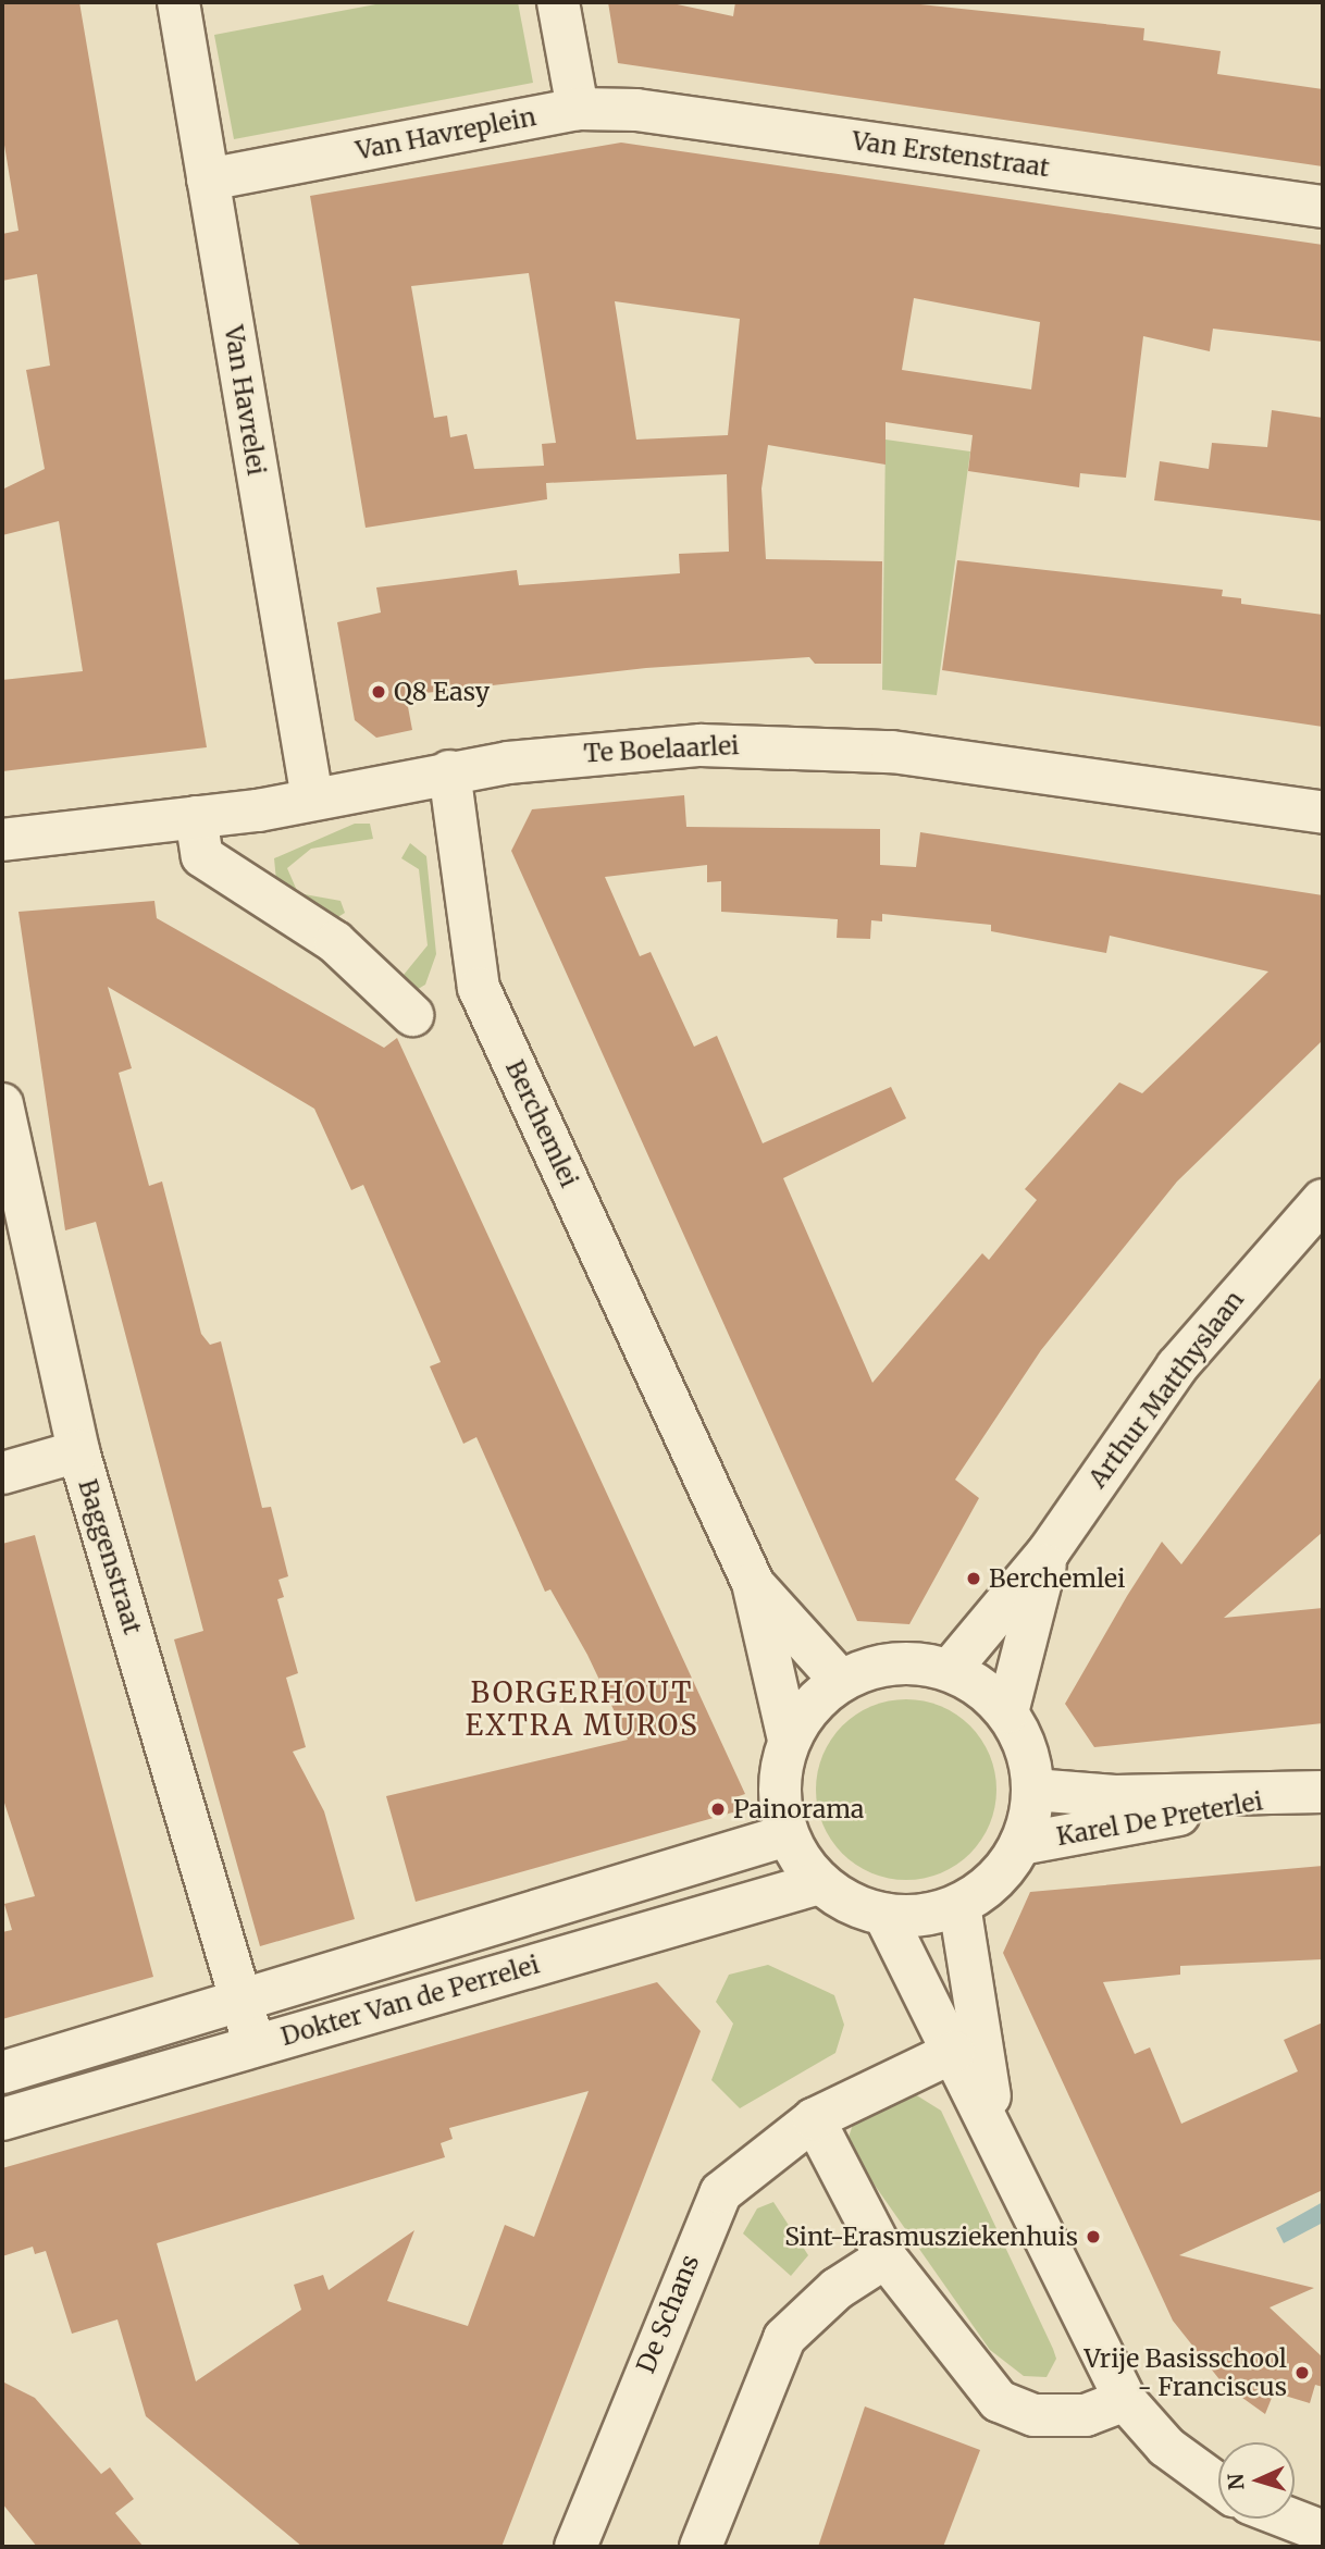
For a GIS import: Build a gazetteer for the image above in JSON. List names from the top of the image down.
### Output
{
  "streets": {
    "street": [
      "Van Havreplein",
      "Van Erstenstraat",
      "Van Havrelei",
      "Te Boelaarlei",
      "Berchemlei",
      "Arthur Matthyslaan",
      "Baggenstraat",
      "Karel De Preterlei",
      "Dokter Van de Perrelei",
      "De Schans"
    ]
  },
  "crossings": [
    ["Van Havreplein", "Van Erstenstraat"],
    ["Van Havreplein", "Van Havrelei"],
    ["Van Havrelei", "Te Boelaarlei"],
    ["Te Boelaarlei", "Berchemlei"],
    ["Berchemlei", "Arthur Matthyslaan"],
    ["Berchemlei", "Karel De Preterlei"],
    ["Berchemlei", "Dokter Van de Perrelei"],
    ["Arthur Matthyslaan", "Karel De Preterlei"],
    ["Arthur Matthyslaan", "Dokter Van de Perrelei"],
    ["Baggenstraat", "Dokter Van de Perrelei"],
    ["Karel De Preterlei", "Dokter Van de Perrelei"]
  ],
  "districts": ["BORGERHOUT EXTRA MUROS"],
  "places": [
    "Q8 Easy",
    "Berchemlei",
    "Painorama",
    "Sint-Erasmusziekenhuis",
    "Vrije Basisschool - Franciscus"
  ],
  "north": "left"
}
